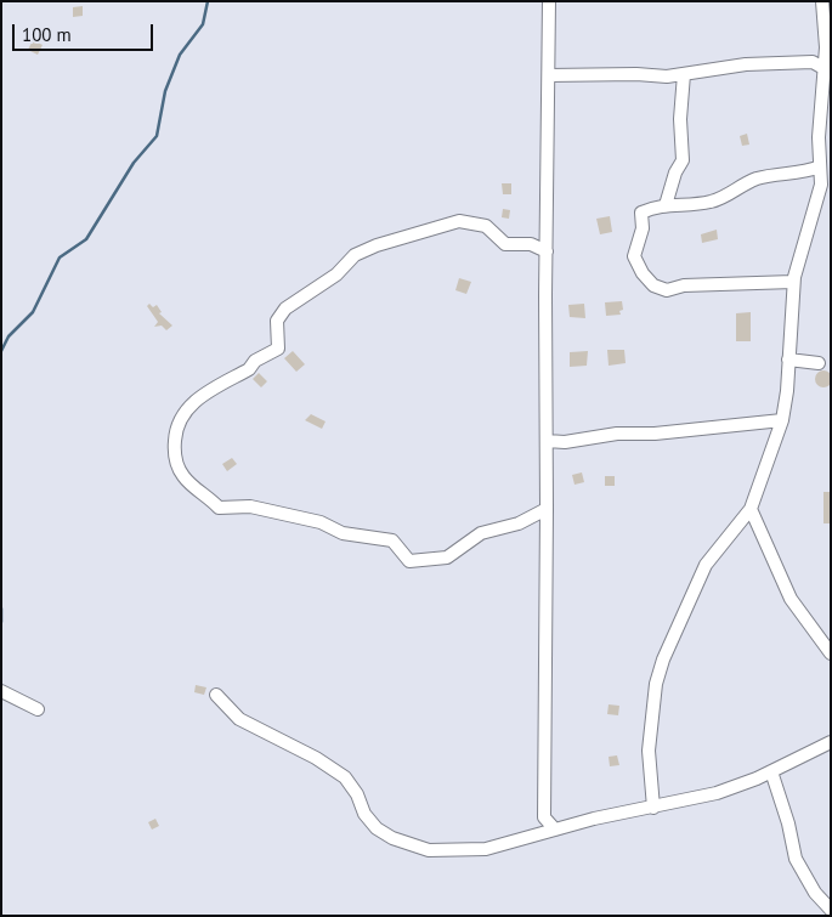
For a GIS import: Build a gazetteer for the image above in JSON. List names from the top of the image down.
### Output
{
  "scale_bar": "100 m"
}
